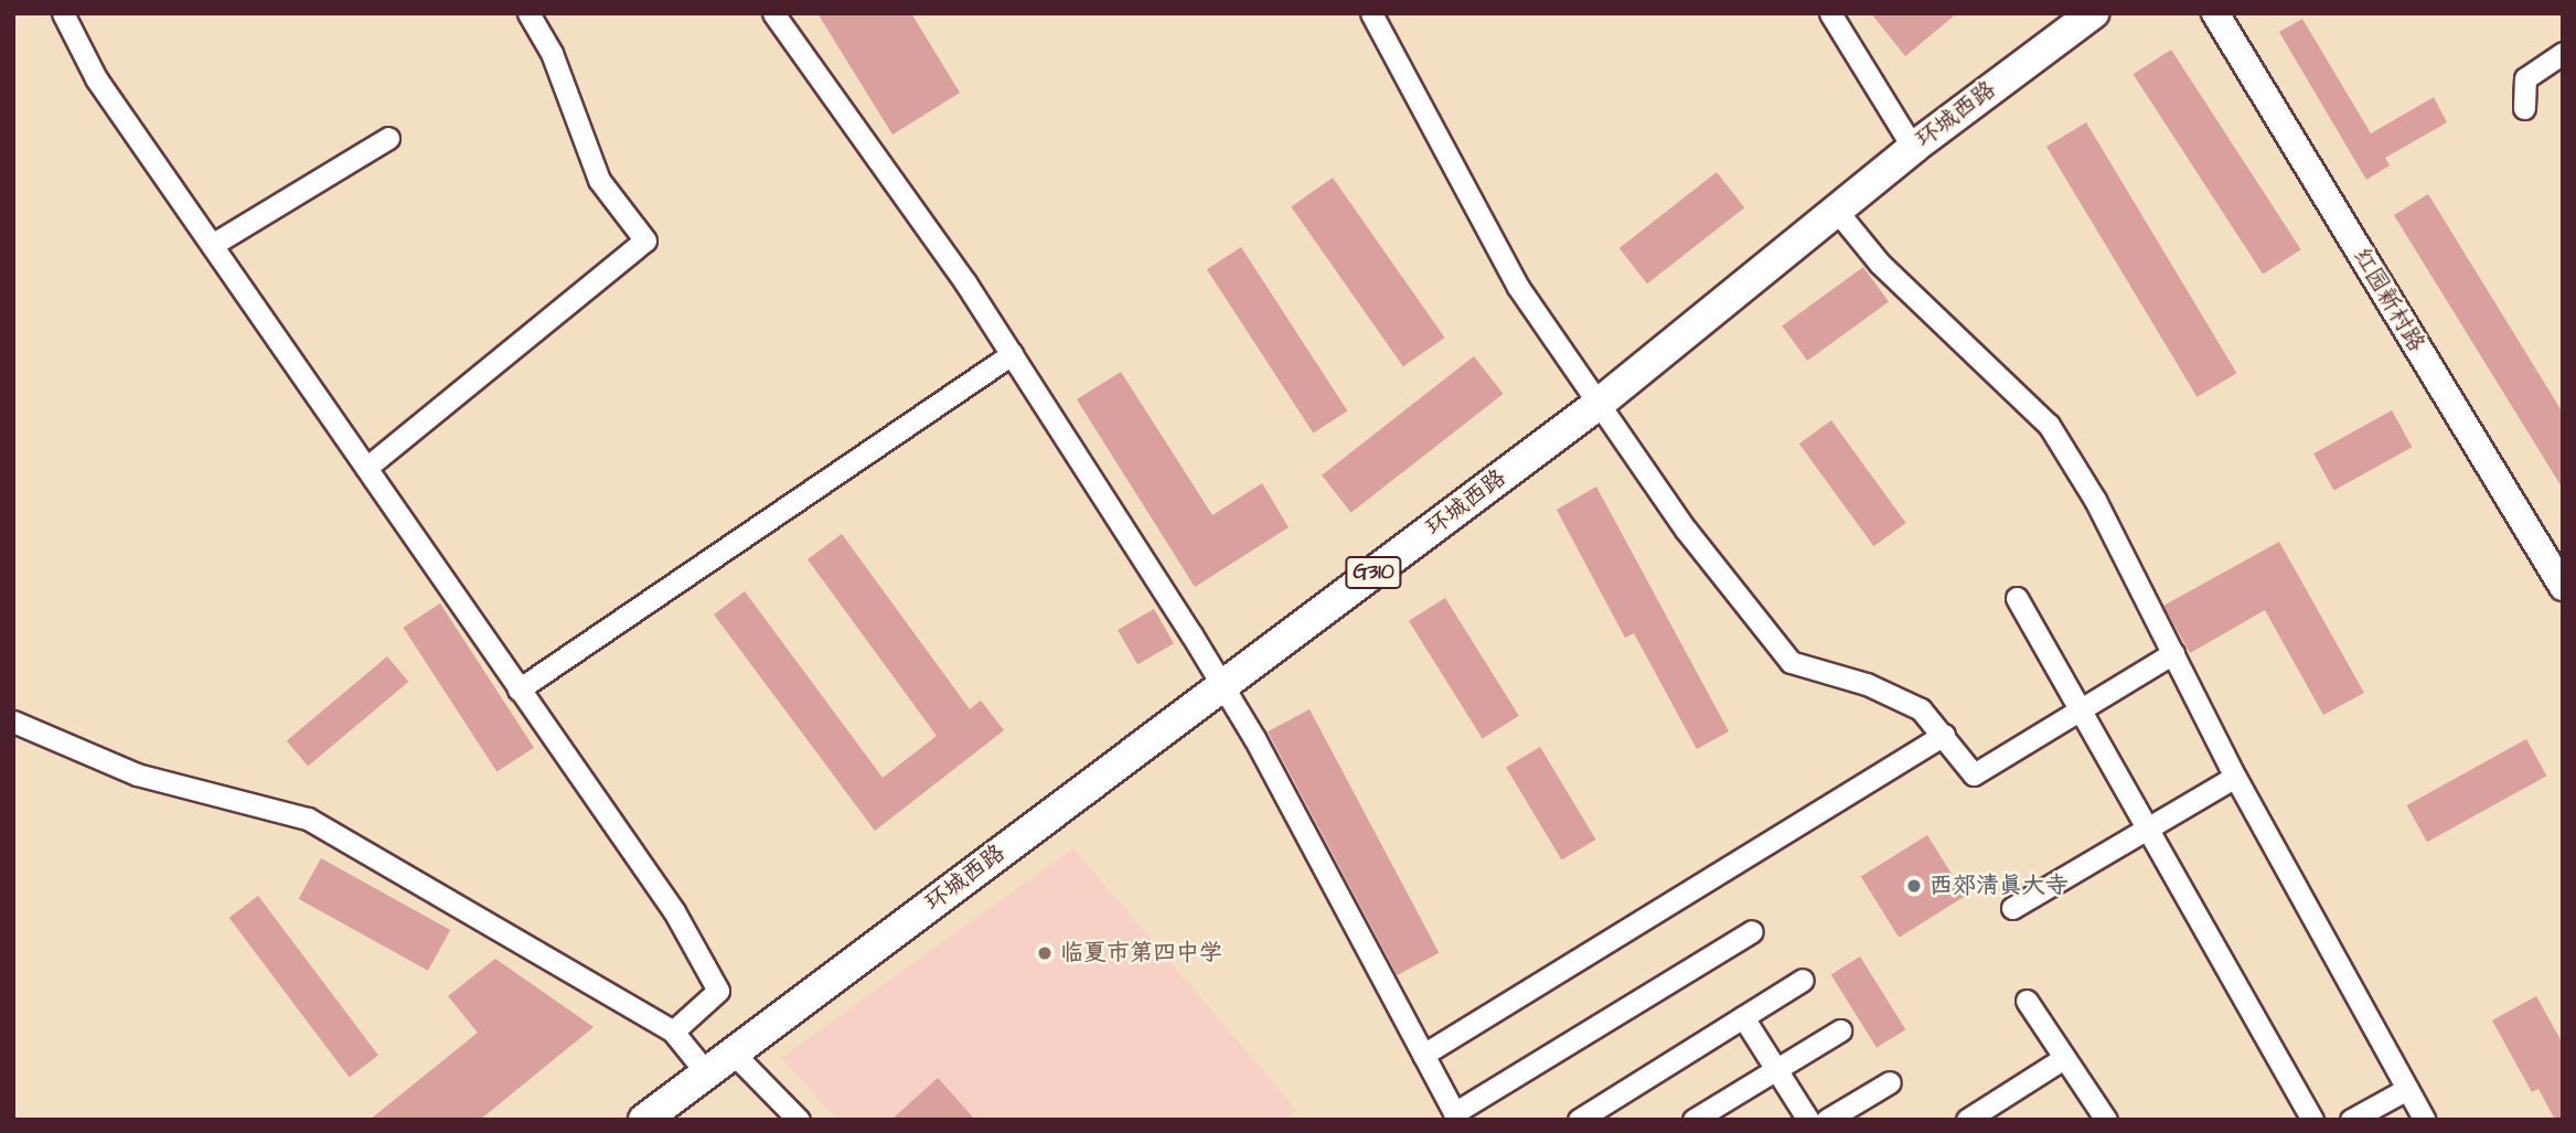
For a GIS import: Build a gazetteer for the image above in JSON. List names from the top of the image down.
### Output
{
  "streets": {
    "highway": ["环城西路", "G310"],
    "main road": ["红园新村路"]
  },
  "places": ["西郊清真大寺", "临夏市第四中学"]
}
